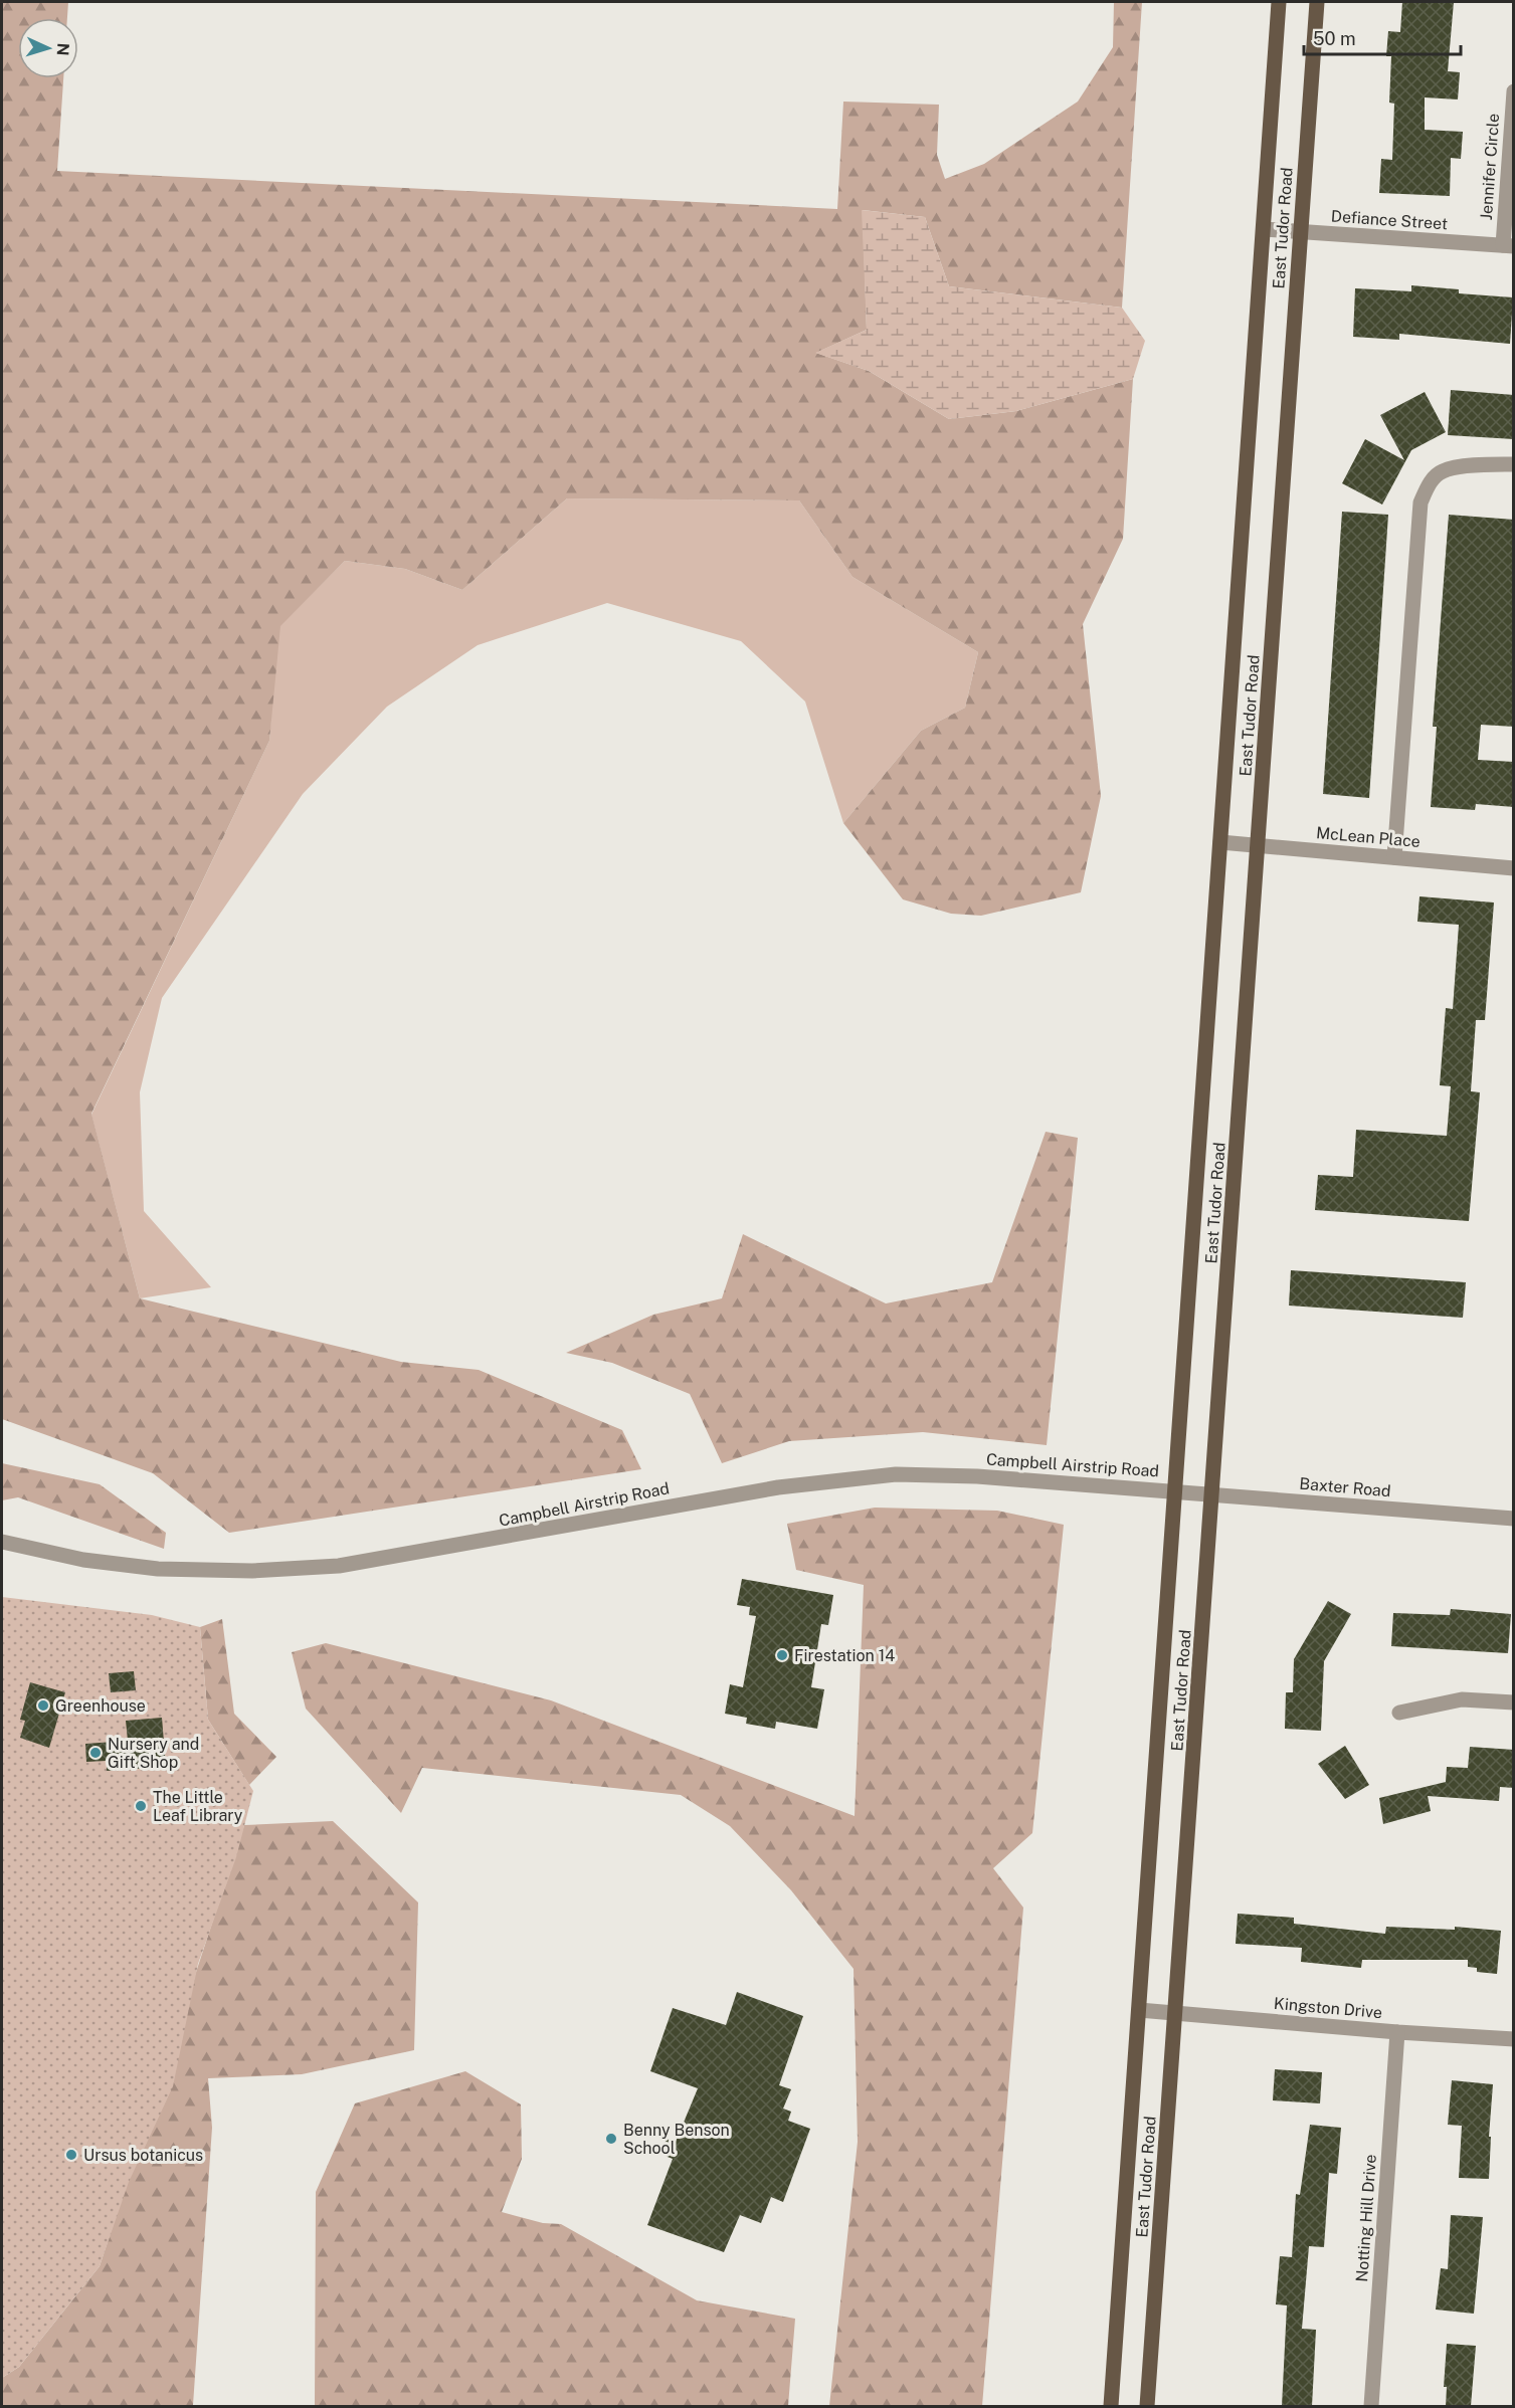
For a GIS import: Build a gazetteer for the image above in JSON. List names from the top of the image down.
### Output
{
  "streets": {
    "main road": ["East Tudor Road"],
    "street": [
      "Jennifer Circle",
      "Defiance Street",
      "McLean Place",
      "Campbell Airstrip Road",
      "Baxter Road",
      "Kingston Drive",
      "Notting Hill Drive"
    ]
  },
  "crossings": [
    ["Jennifer Circle", "Defiance Street"],
    ["Defiance Street", "East Tudor Road"],
    ["East Tudor Road", "McLean Place"],
    ["East Tudor Road", "Campbell Airstrip Road"],
    ["East Tudor Road", "Baxter Road"],
    ["East Tudor Road", "Kingston Drive"],
    ["Campbell Airstrip Road", "Baxter Road"],
    ["Kingston Drive", "Notting Hill Drive"]
  ],
  "places": [
    "Firestation 14",
    "Greenhouse",
    "Nursery and Gift Shop",
    "The Little Leaf Library",
    "Benny Benson School",
    "Ursus botanicus"
  ],
  "scale_bar": "50 m",
  "north": "right"
}
